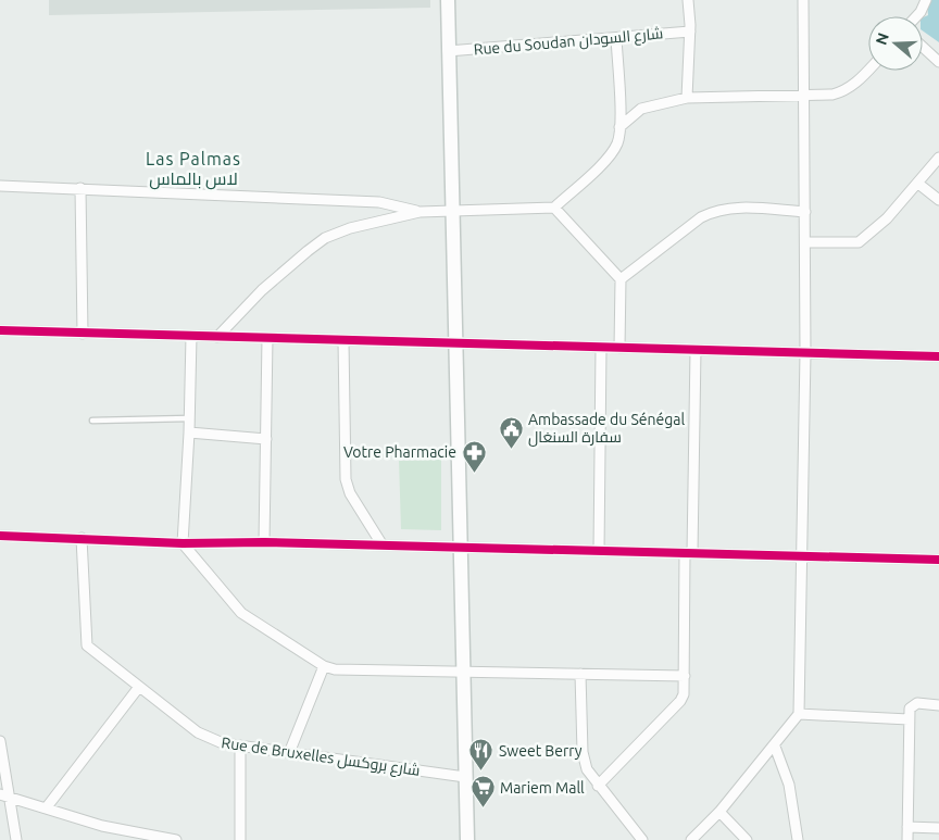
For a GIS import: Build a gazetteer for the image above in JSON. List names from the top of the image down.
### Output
{
  "streets": {
    "street": ["Rue du Soudan شارع السودان", "Rue de Bruxelles شارع بروكسل"]
  },
  "districts": ["Las Palmas لاس بالماس"],
  "places": {
    "public building": ["Ambassade du Sénégal سفارة السنغال"],
    "pharmacy": ["Votre Pharmacie"],
    "restaurant": ["Sweet Berry"],
    "supermarket": ["Mariem Mall"]
  },
  "north": "left"
}
